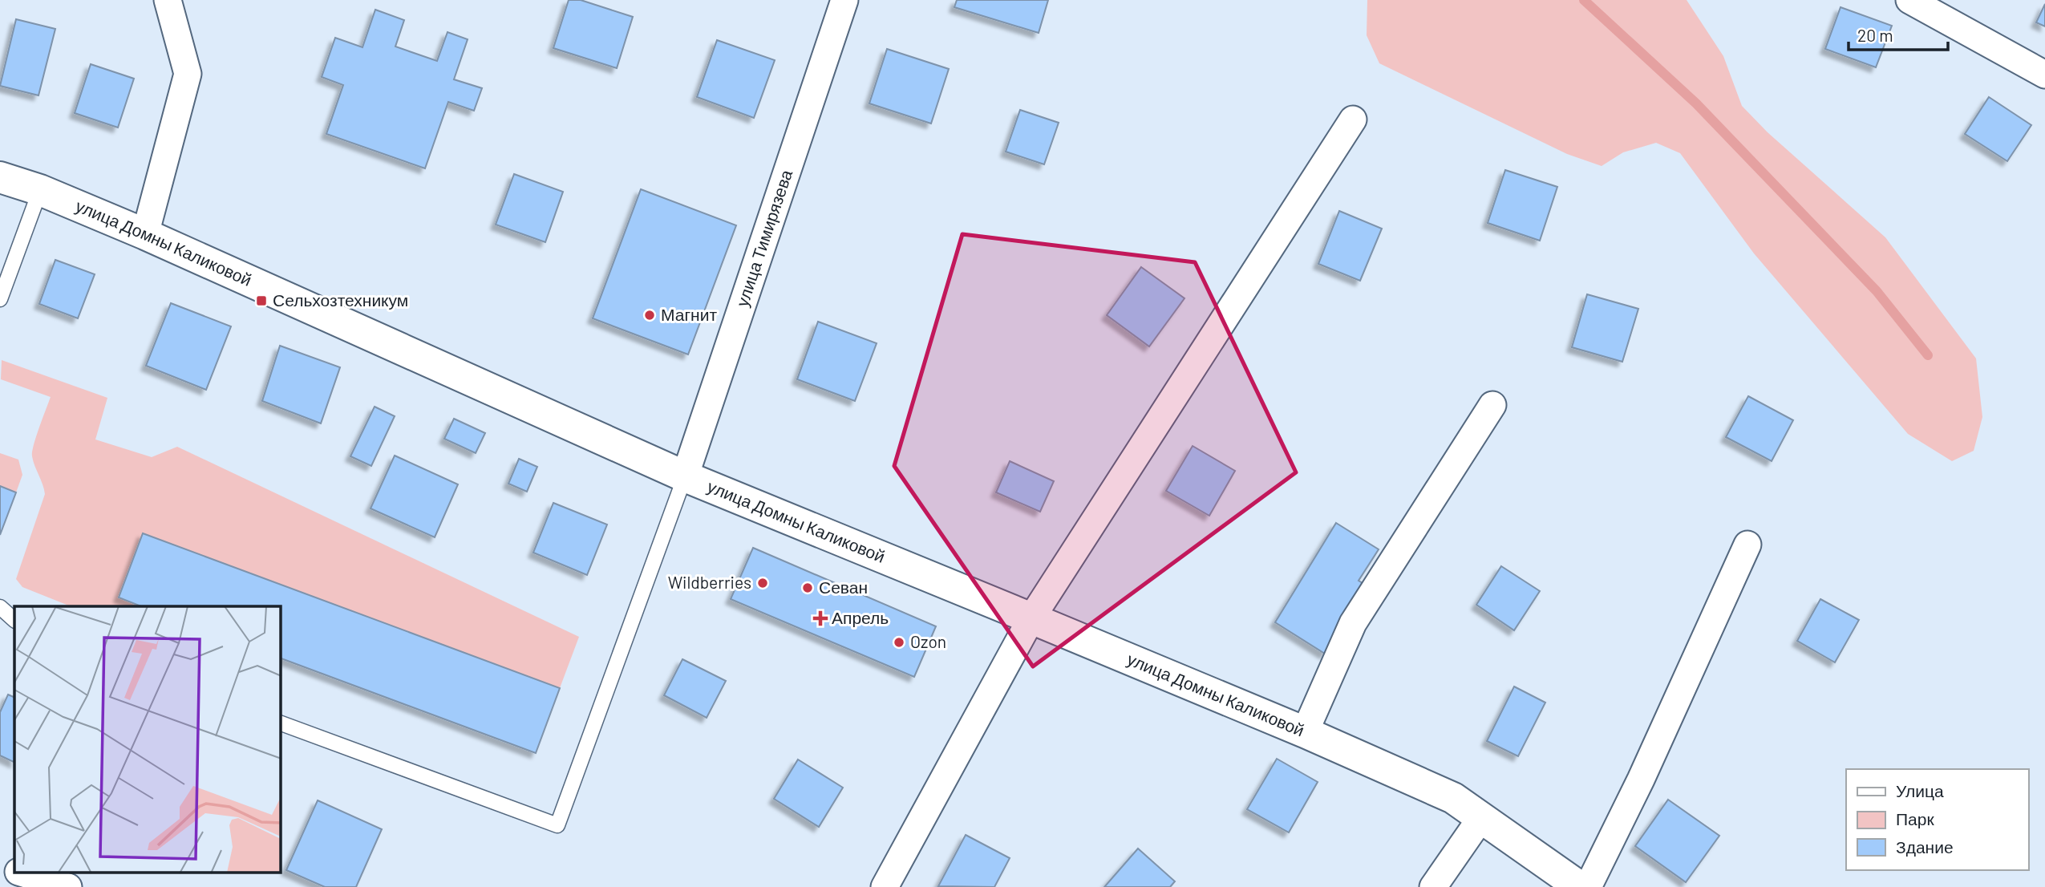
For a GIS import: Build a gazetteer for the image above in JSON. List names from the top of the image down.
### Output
{
  "streets": {
    "main road": ["улица Домны Каликовой"],
    "street": ["улица Тимирязева"]
  },
  "crossings": [
    ["улица Тимирязева", "улица Домны Каликовой"]
  ],
  "places": {
    "transit": ["Сельхозтехникум"],
    "other": [
      "Магнит",
      "Wildberries",
      "Севан",
      "Ozon"
    ],
    "health": ["Апрель"]
  },
  "legend": ["Улица", "Парк", "Здание"],
  "scale_bar": "20 m"
}
